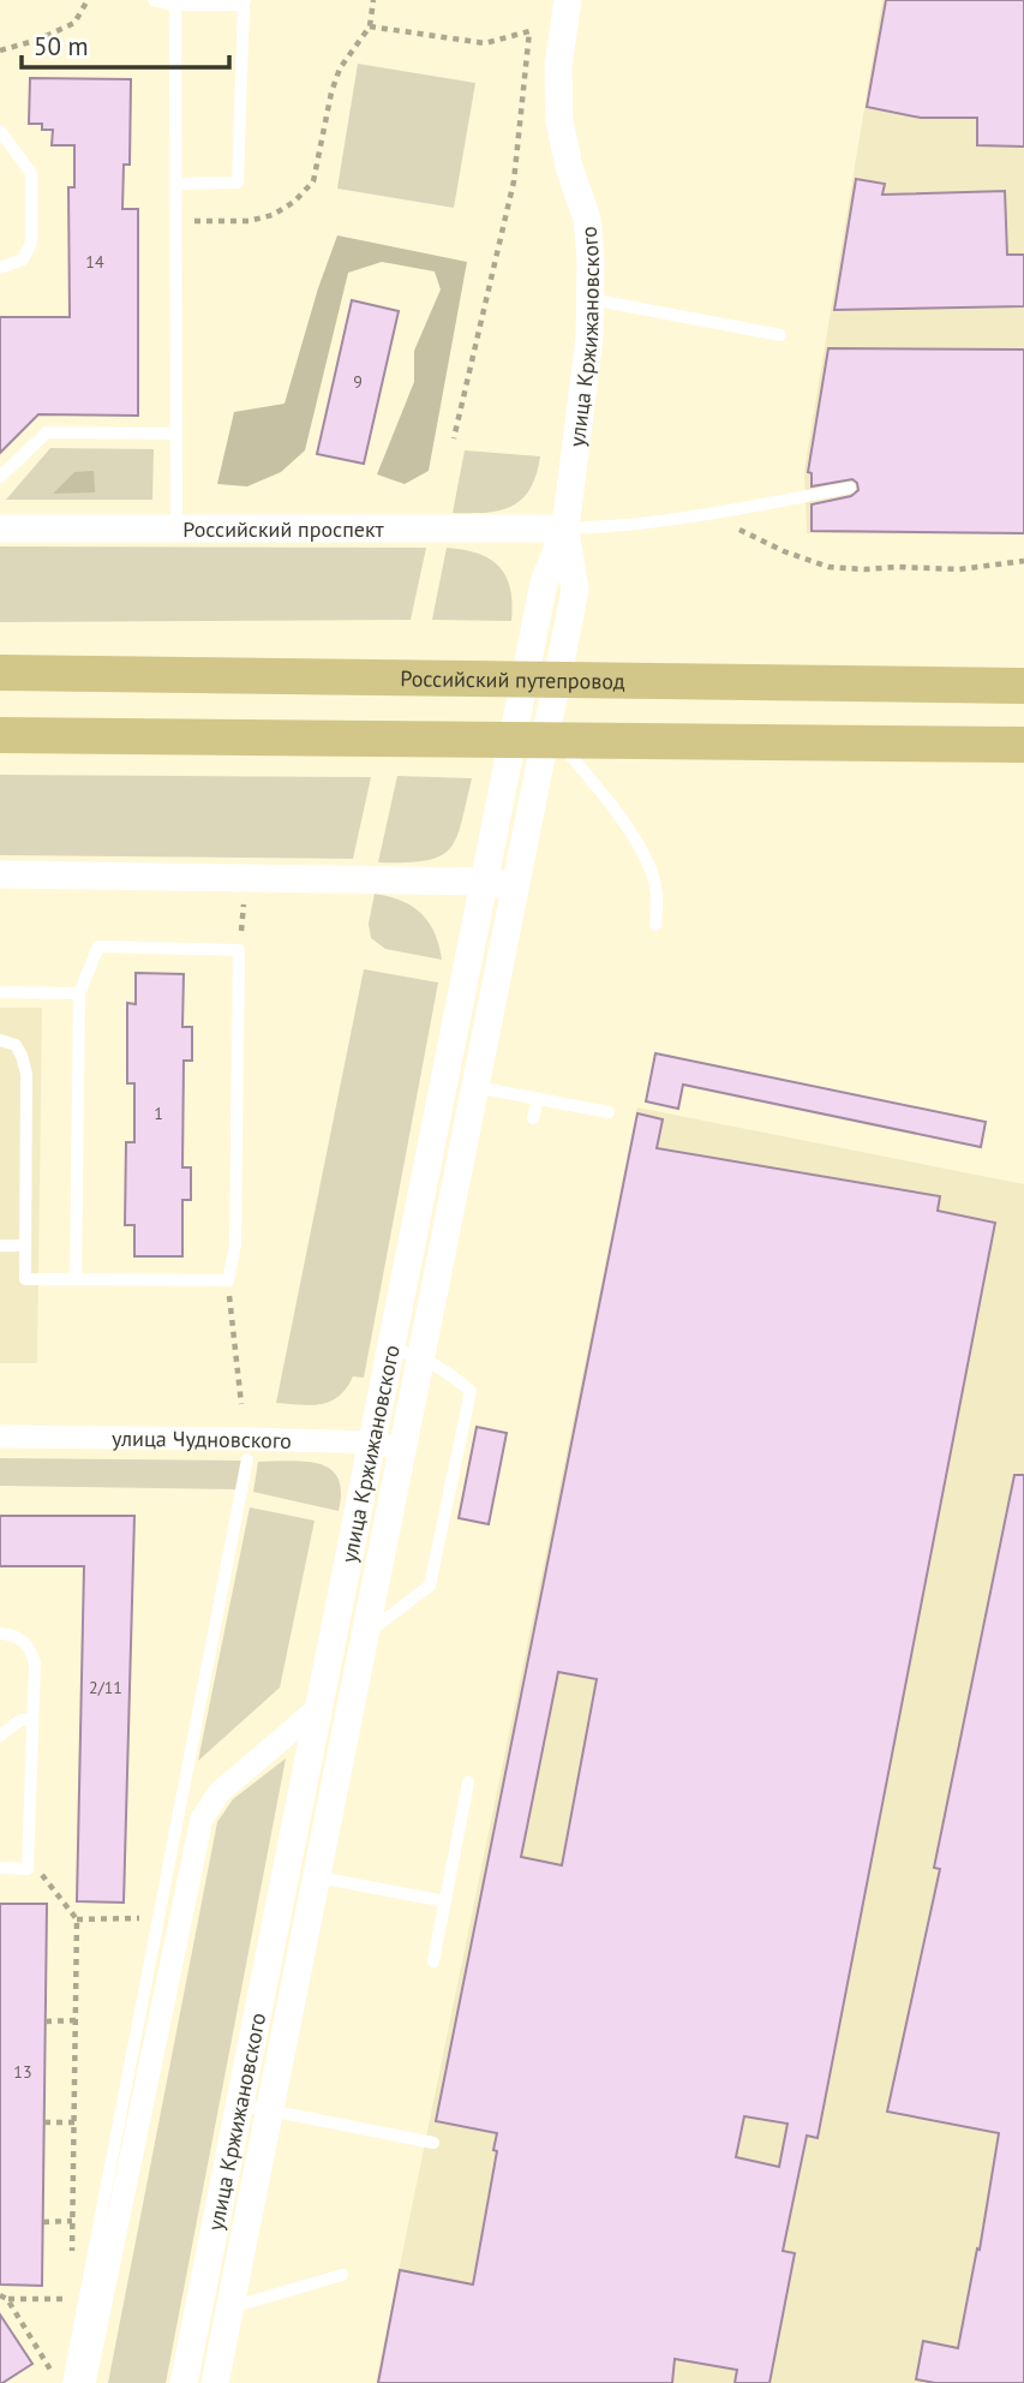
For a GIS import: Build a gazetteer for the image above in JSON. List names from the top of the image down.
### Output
{
  "streets": {
    "main road": ["Российский путепровод"],
    "street": ["улица Кржижановского", "Российский проспект", "улица Чудновского"]
  },
  "crossings": [
    ["улица Кржижановского", "Российский проспект"],
    ["улица Кржижановского", "улица Чудновского"]
  ],
  "house_numbers": [
    "14",
    "9",
    "1",
    "2/11",
    "13"
  ],
  "scale_bar": "50 m"
}
